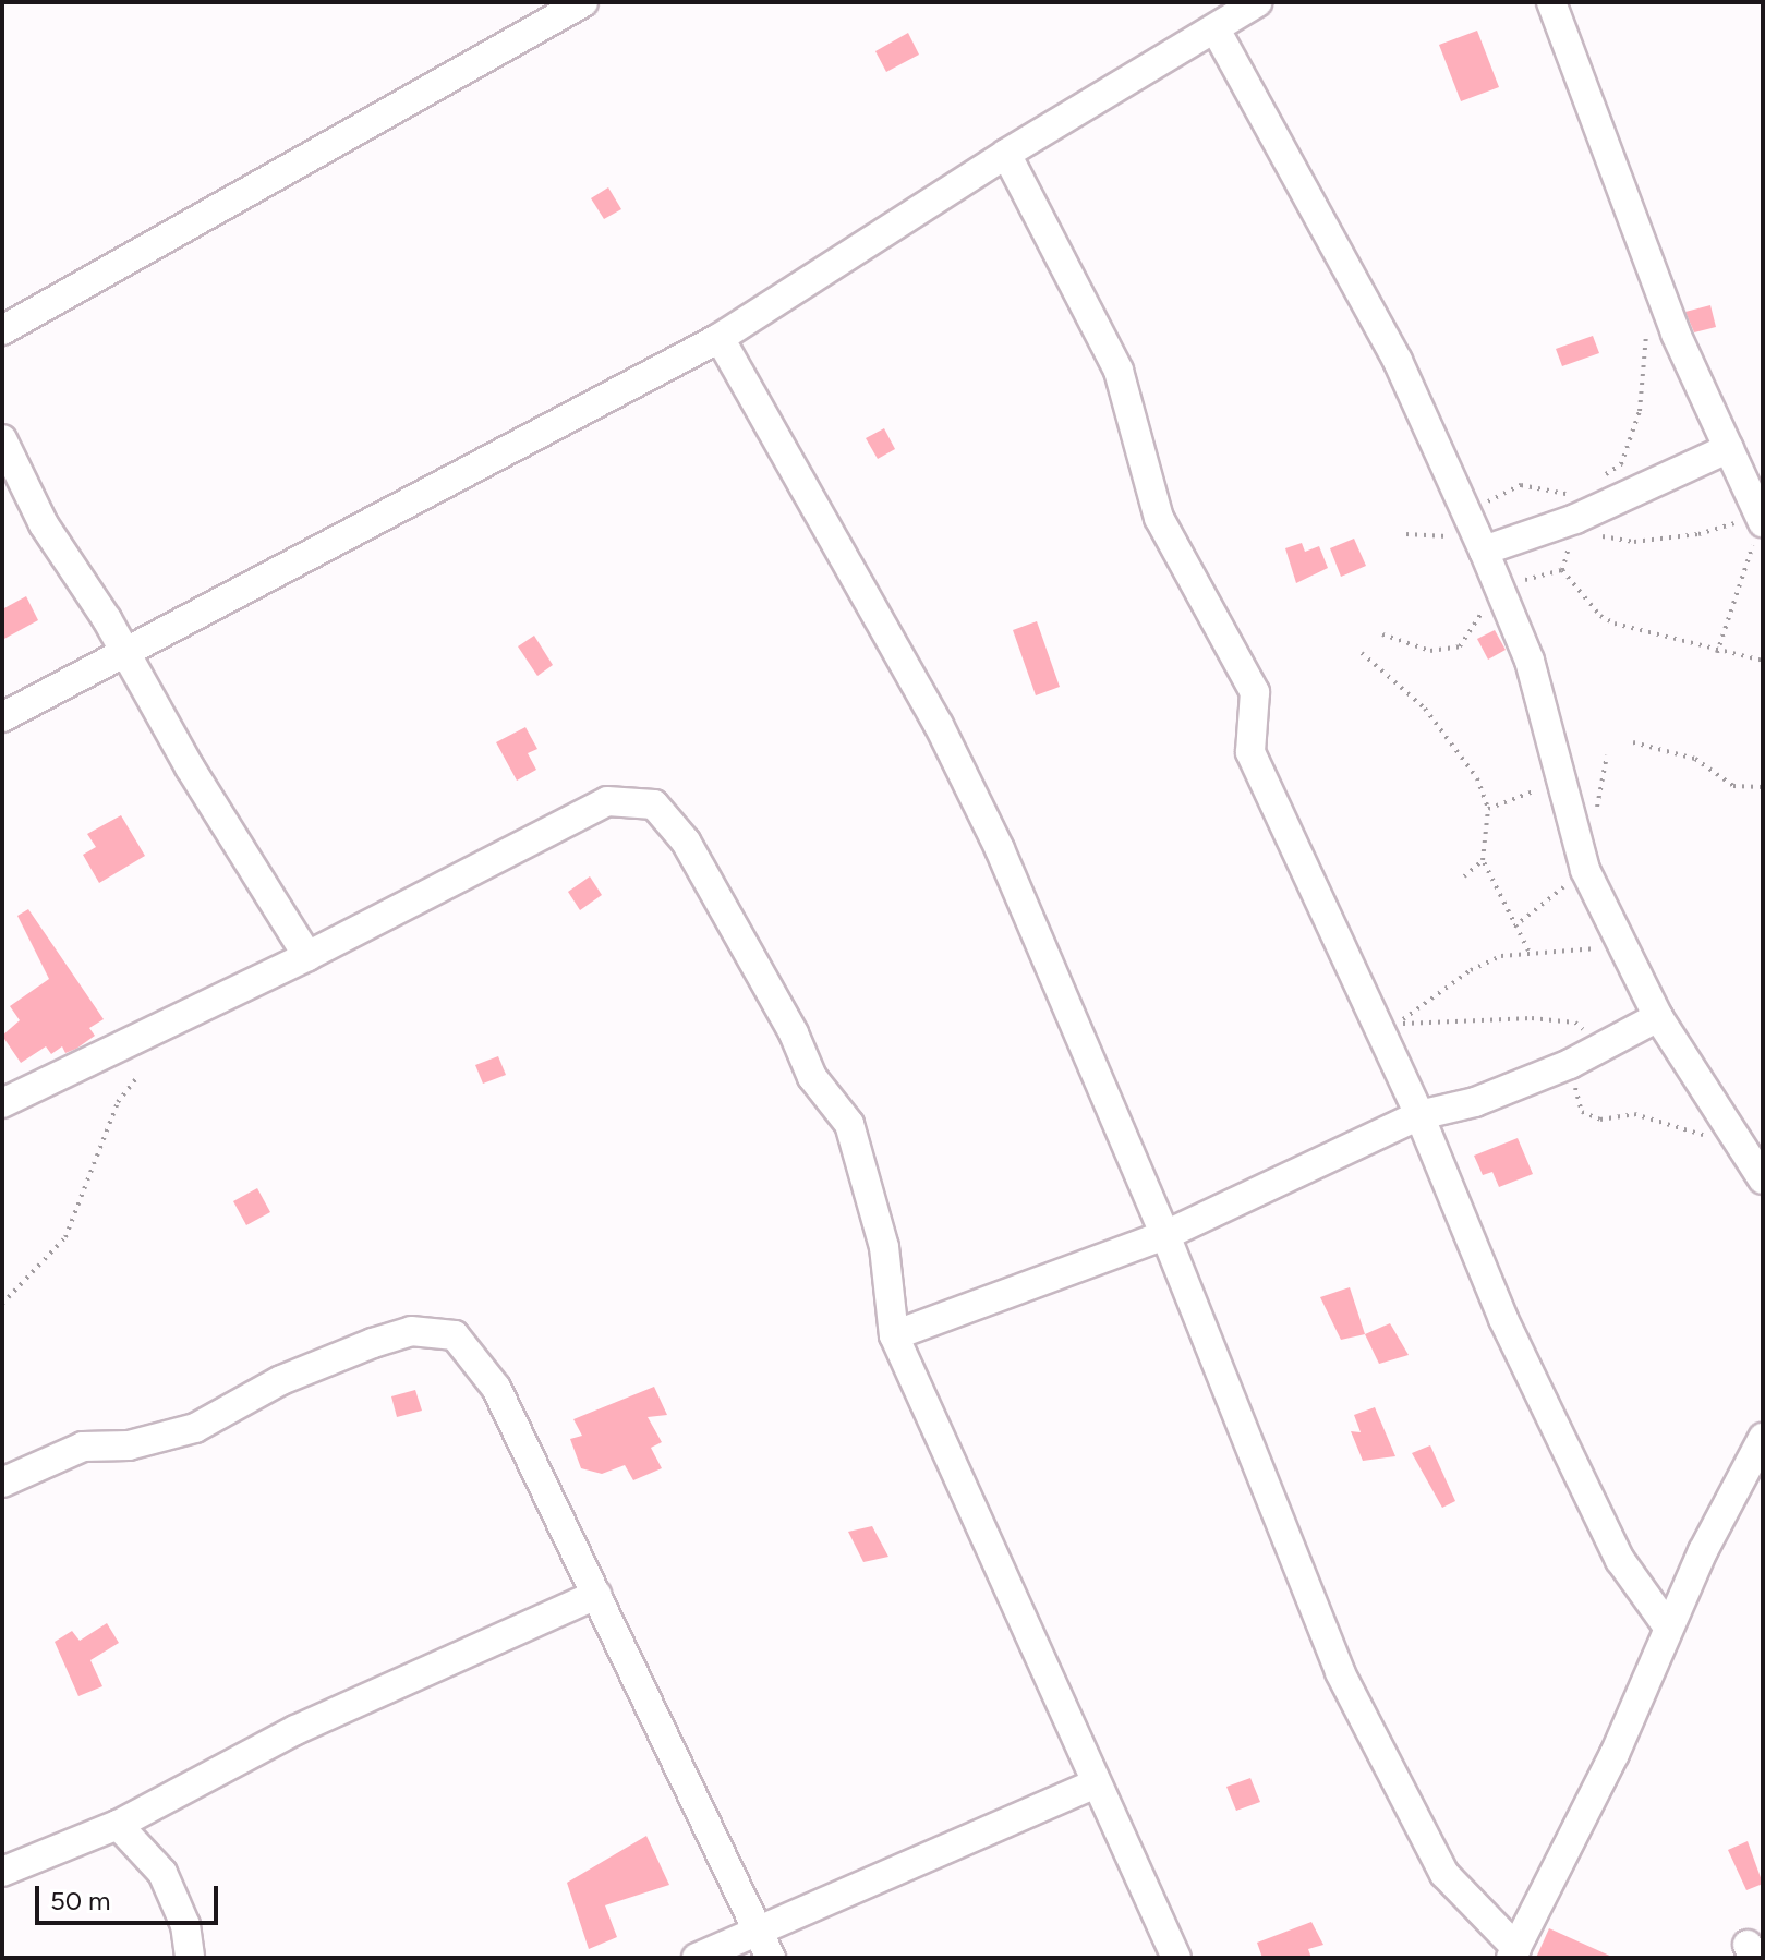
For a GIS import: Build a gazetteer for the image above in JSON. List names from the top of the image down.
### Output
{
  "scale_bar": "50 m"
}
